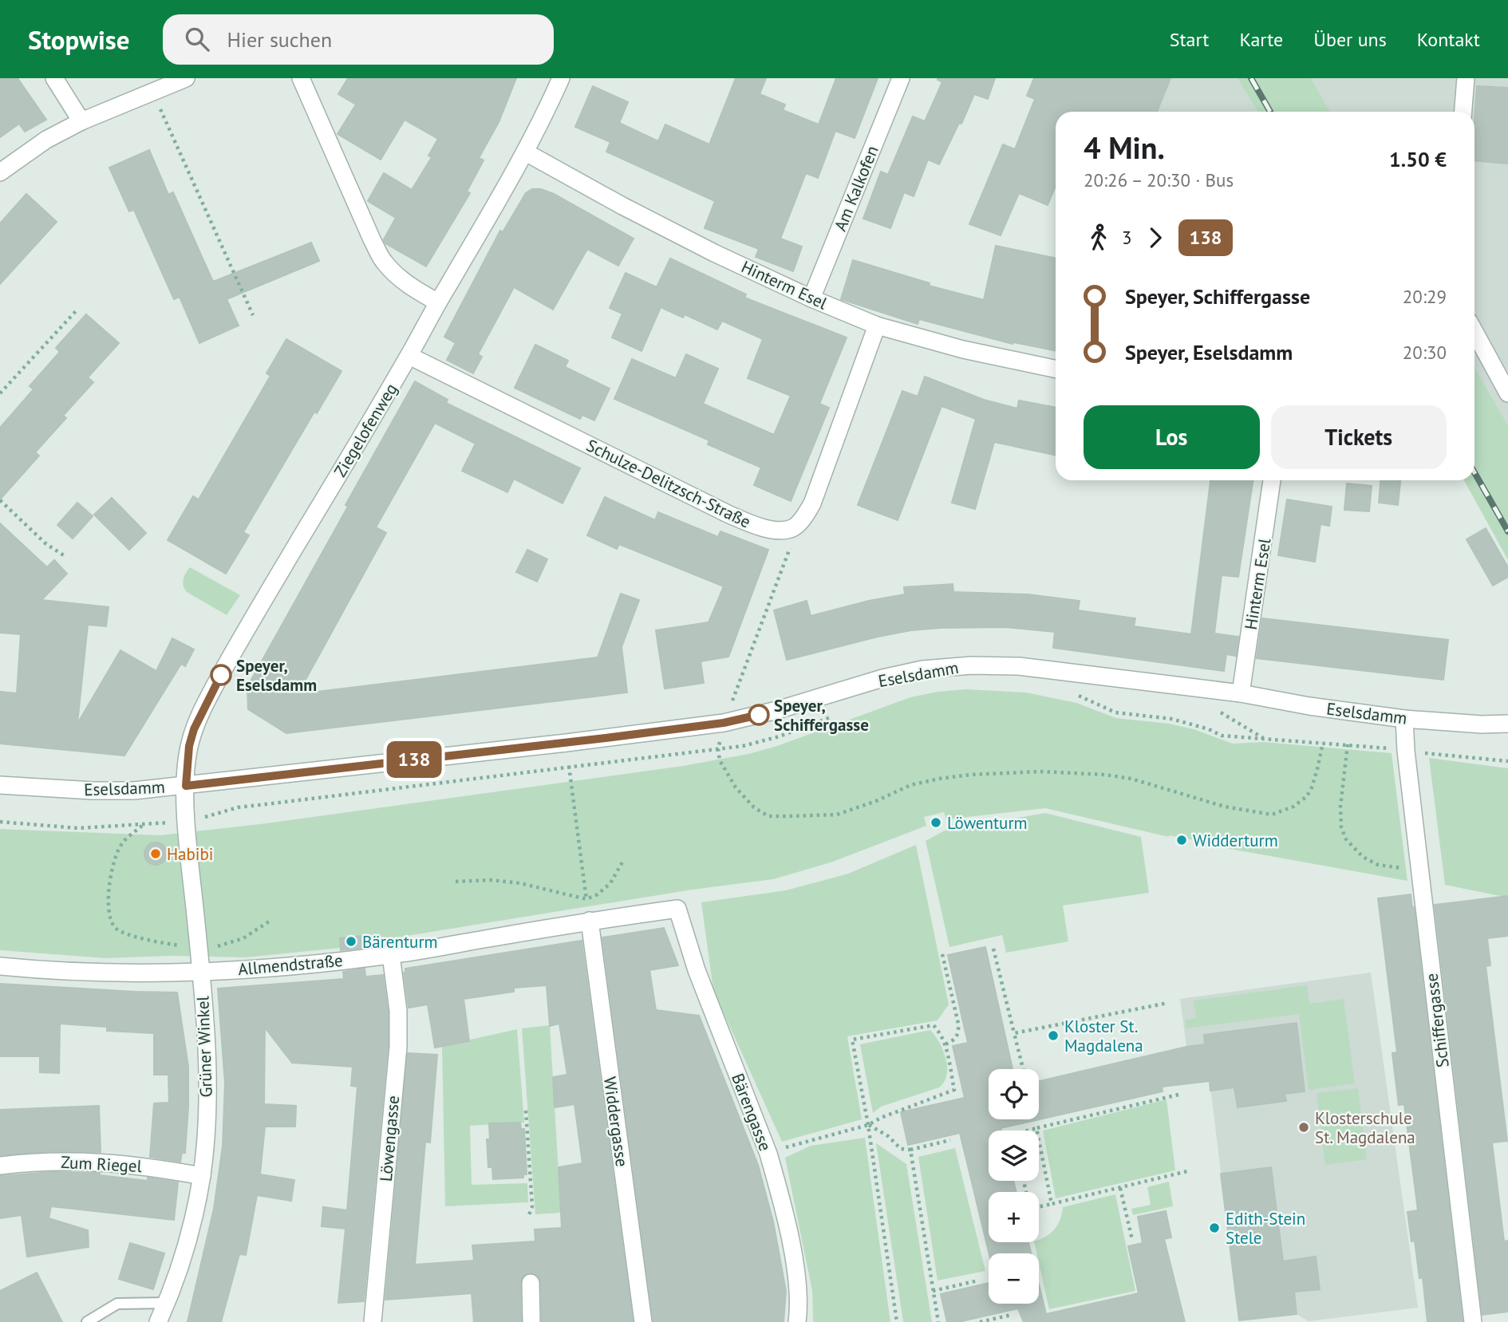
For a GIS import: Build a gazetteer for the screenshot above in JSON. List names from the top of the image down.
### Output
{
  "streets": {
    "street": [
      "Am Kalkofen",
      "Hinterm Esel",
      "Ziegelofenweg",
      "Schulze-Delitzsch-Straße",
      "Eselsdamm",
      "Allmendstraße",
      "Schiffergasse",
      "Grüner Winkel",
      "Bärengasse",
      "Widdergasse",
      "Löwengasse",
      "Zum Riegel"
    ]
  },
  "crossings": [
    ["Am Kalkofen", "Hinterm Esel"],
    ["Hinterm Esel", "Ziegelofenweg"],
    ["Hinterm Esel", "Eselsdamm"],
    ["Ziegelofenweg", "Schulze-Delitzsch-Straße"],
    ["Ziegelofenweg", "Eselsdamm"],
    ["Ziegelofenweg", "Grüner Winkel"],
    ["Eselsdamm", "Schiffergasse"],
    ["Eselsdamm", "Grüner Winkel"],
    ["Allmendstraße", "Grüner Winkel"],
    ["Allmendstraße", "Bärengasse"],
    ["Allmendstraße", "Widdergasse"],
    ["Allmendstraße", "Löwengasse"],
    ["Grüner Winkel", "Zum Riegel"]
  ],
  "places": [
    "Speyer, Eselsdamm",
    "Speyer, Schiffergasse",
    "Löwenturm",
    "Widderturm",
    "Habibi",
    "Bärenturm",
    "Kloster St. Magdalena",
    "Klosterschule St. Magdalena",
    "Edith-Stein Stele"
  ],
  "lines": ["bus line 138"],
  "page": {
    "header": "Stopwise",
    "search": "Hier suchen",
    "nav": [
      "Start",
      "Karte",
      "Über uns",
      "Kontakt"
    ],
    "on_map": "138",
    "heading": ["4 Min.", "20:26 – 20:30 · Bus", "1.50 €"],
    "legs": ["3", "138"],
    "list": [
      {
        "name": "Speyer, Schiffergasse",
        "value": "20:29"
      },
      {
        "name": "Speyer, Eselsdamm",
        "value": "20:30"
      }
    ],
    "buttons": ["Los", "Tickets"],
    "map_buttons": ["+", "−"]
  }
}
